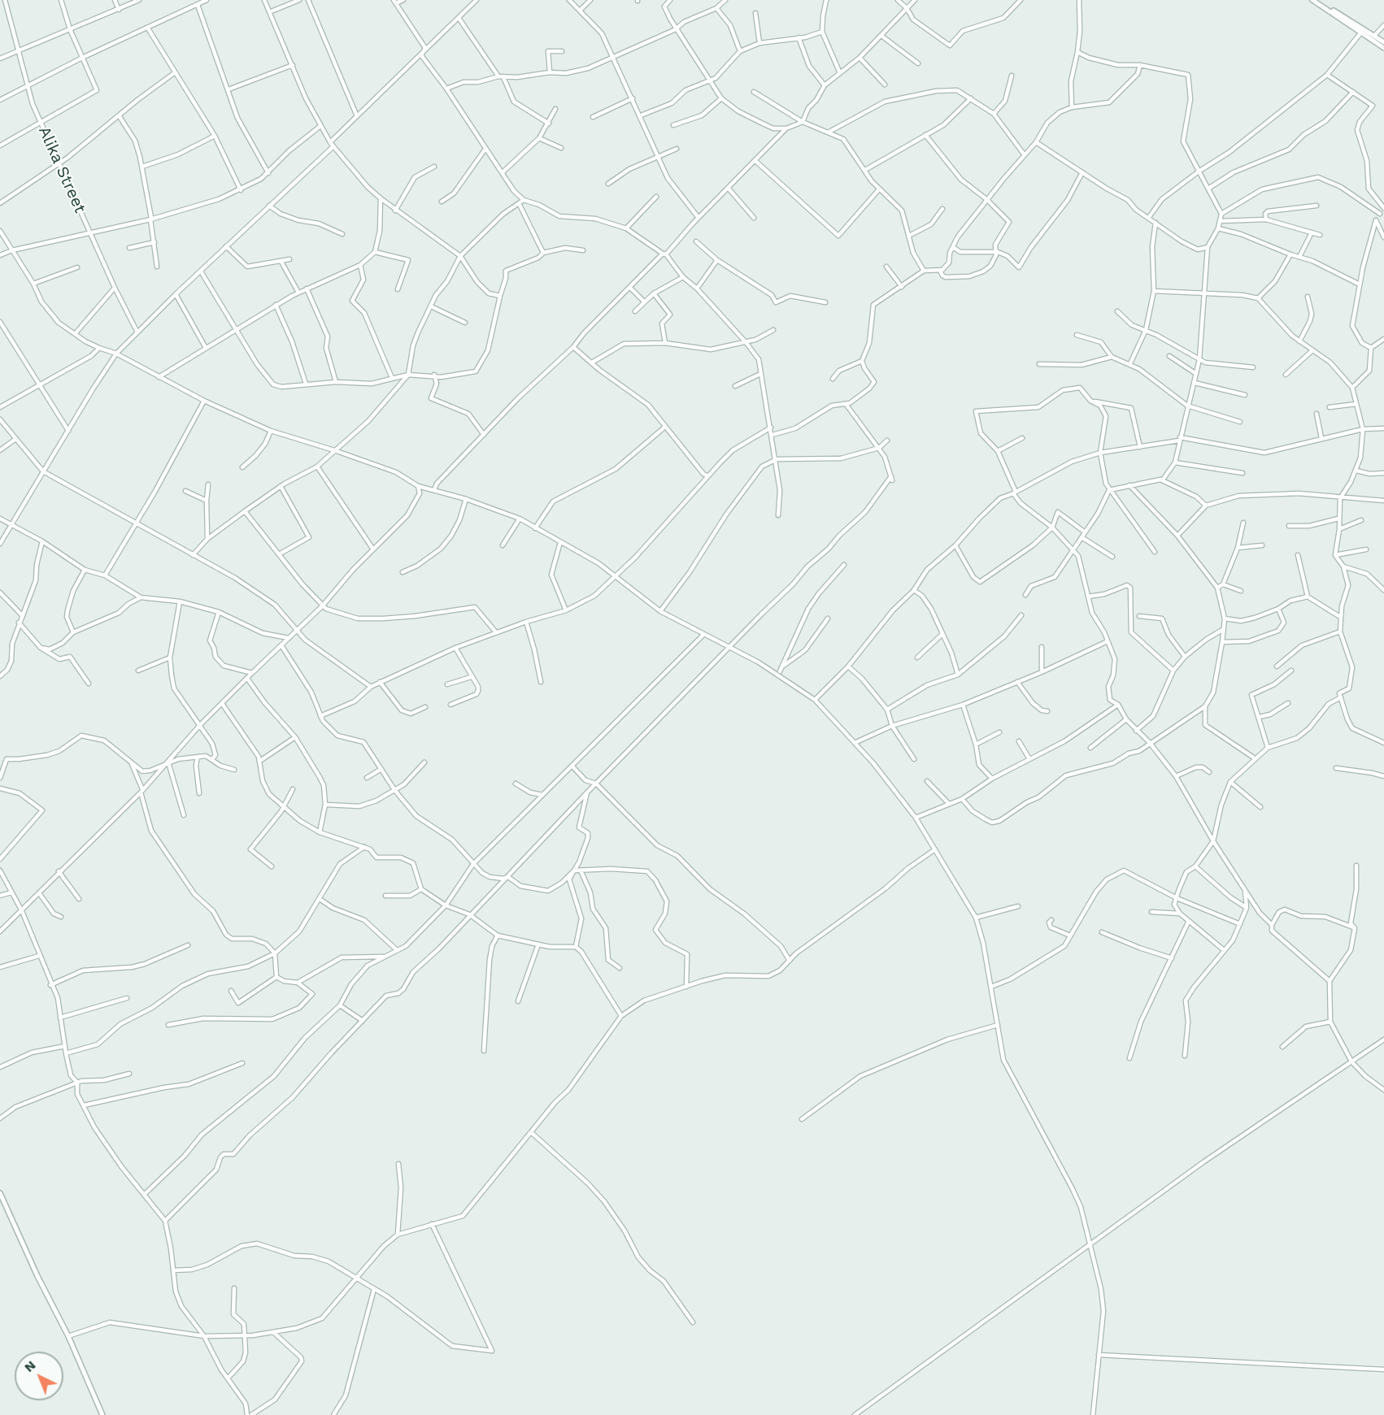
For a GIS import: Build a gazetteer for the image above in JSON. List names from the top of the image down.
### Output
{
  "streets": {
    "street": ["Alika Street"]
  },
  "north": "top left"
}
